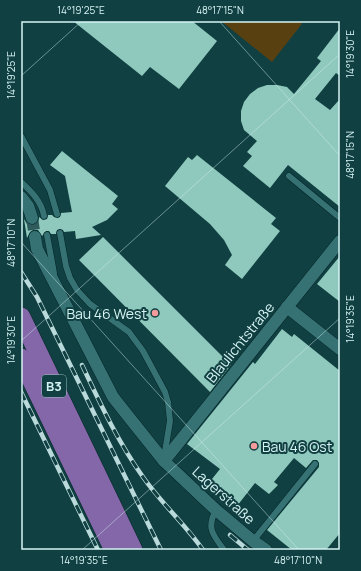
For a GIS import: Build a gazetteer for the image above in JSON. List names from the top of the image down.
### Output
{
  "streets": {
    "main road": ["B3"],
    "street": ["Blaulichtstraße", "Lagerstraße"]
  },
  "crossings": [
    ["Blaulichtstraße", "Lagerstraße"]
  ],
  "places": ["Bau 46 West", "Bau 46 Ost"],
  "coordinates": [
    "14°19'25\"E",
    "48°17'15\"N",
    "14°19'30\"E",
    "48°17'10\"N",
    "14°19'35\"E"
  ]
}
